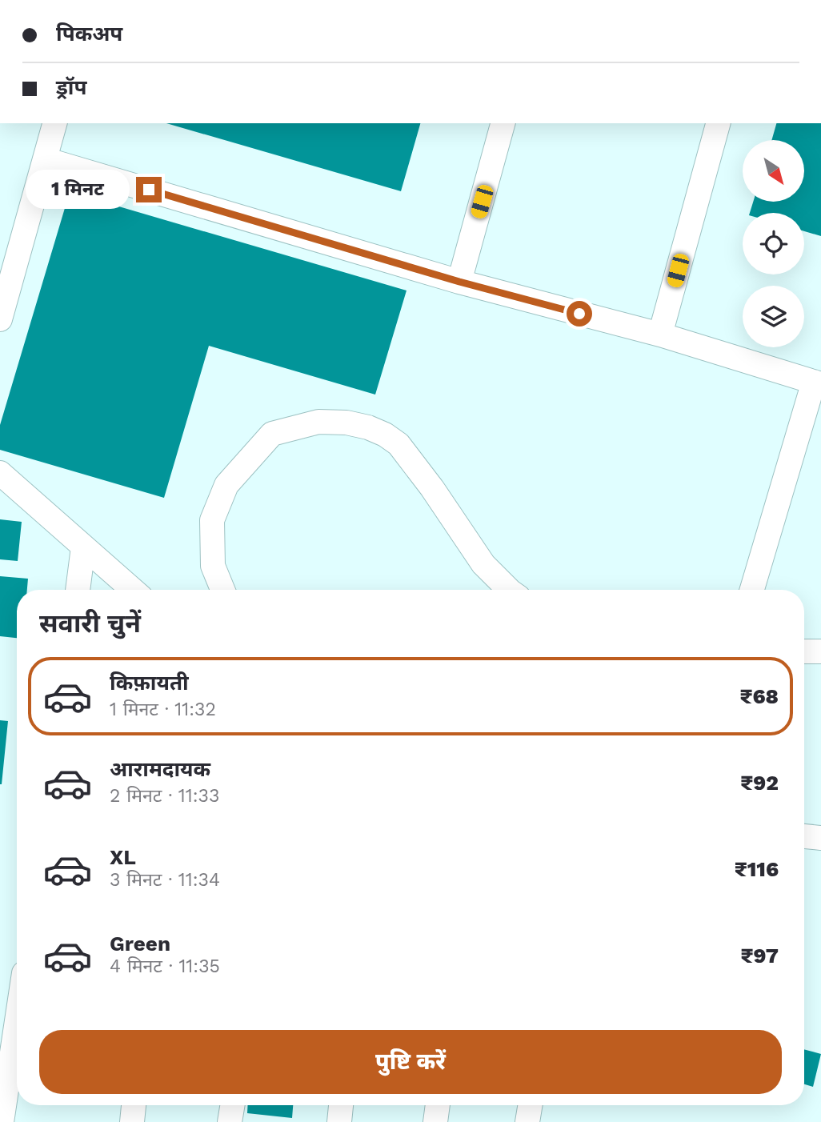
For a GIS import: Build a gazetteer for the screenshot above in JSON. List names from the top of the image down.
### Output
{
  "north": "bottom right",
  "page": {
    "banner": ["पिकअप", "ड्रॉप"],
    "bubble": "1 मिनट",
    "heading": "सवारी चुनें",
    "list": [
      {
        "name": "किफ़ायती",
        "note": "1 मिनट · 11:32",
        "value": "₹68"
      },
      {
        "name": "आरामदायक",
        "note": "2 मिनट · 11:33",
        "value": "₹92"
      },
      {
        "name": "XL",
        "note": "3 मिनट · 11:34",
        "value": "₹116"
      },
      {
        "name": "Green",
        "note": "4 मिनट · 11:35",
        "value": "₹97"
      }
    ],
    "buttons": "पुष्टि करें"
  }
}
